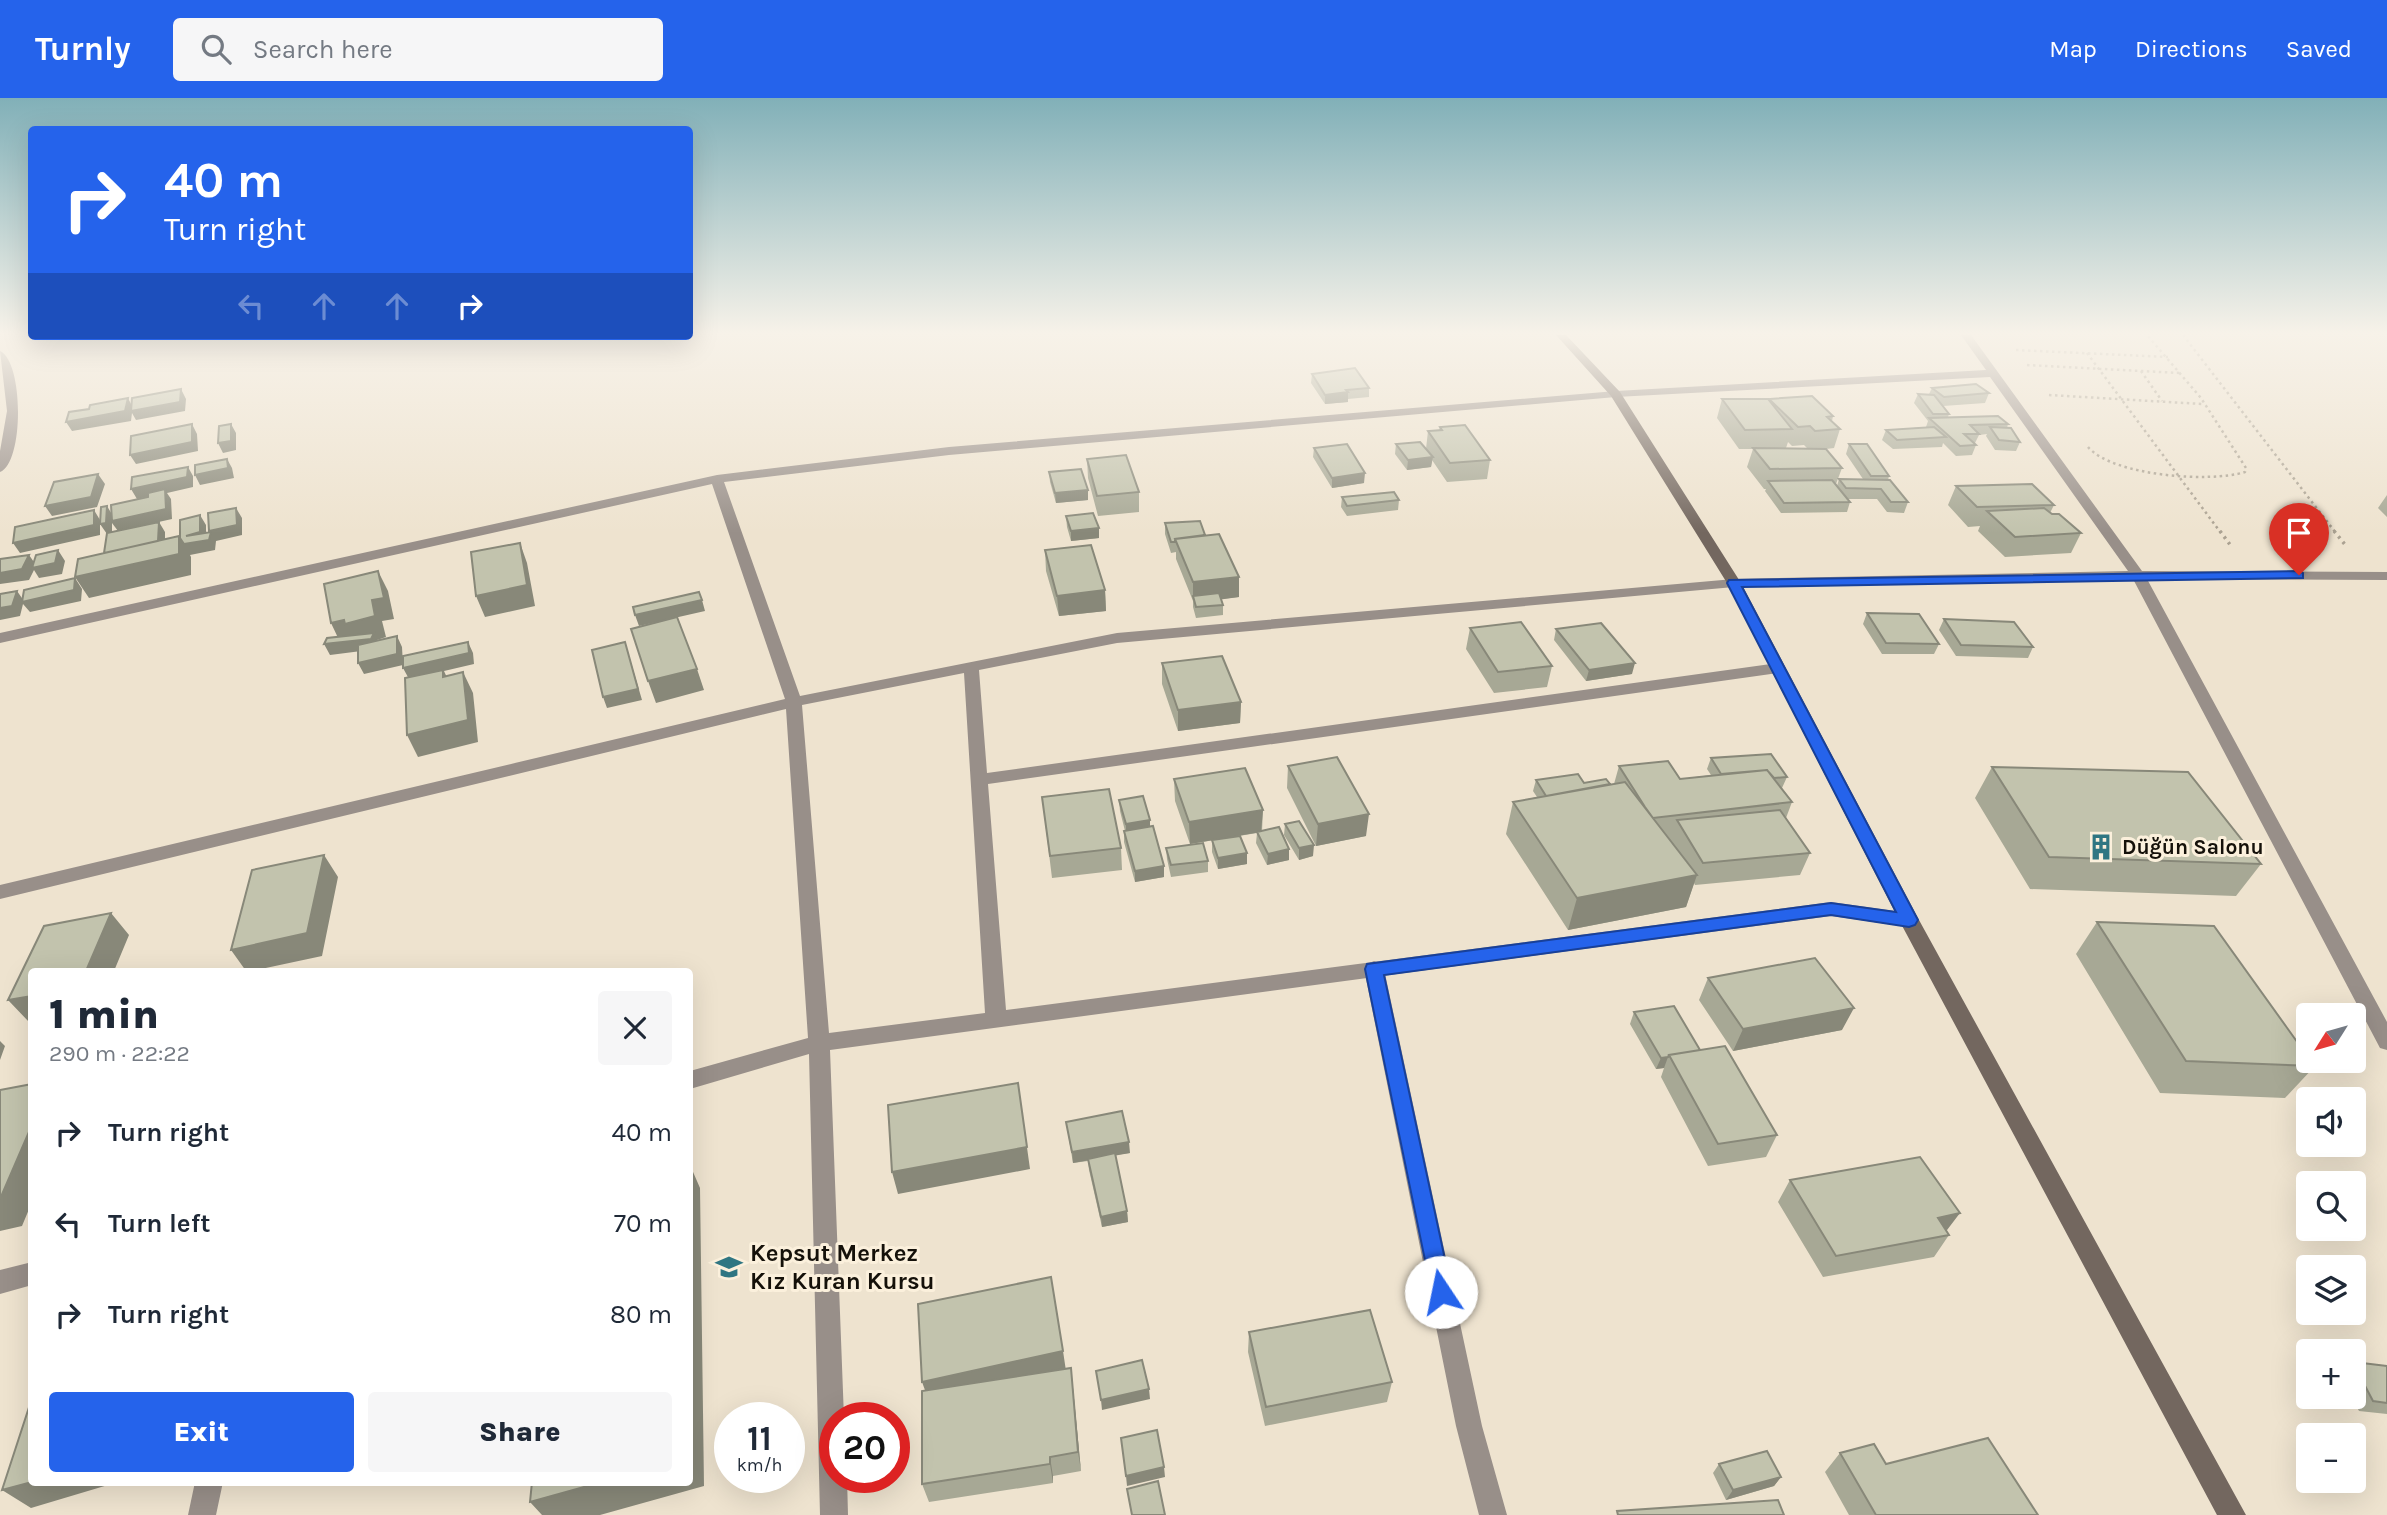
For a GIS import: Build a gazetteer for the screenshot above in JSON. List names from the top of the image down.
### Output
{
  "places": {
    "building": ["Düğün Salonu"],
    "school or university": ["Kepsut Merkez Kız Kuran Kursu"]
  },
  "north": "bottom left",
  "page": {
    "header": "Turnly",
    "search": "Search here",
    "nav": ["Map", "Directions", "Saved"],
    "turn": ["40 m", "Turn right"],
    "heading": ["1 min", "290 m · 22:22"],
    "map_buttons": ["+", "−"],
    "list": [
      {
        "name": "Turn right",
        "value": "40 m"
      },
      {
        "name": "Turn left",
        "value": "70 m"
      },
      {
        "name": "Turn right",
        "value": "80 m"
      }
    ],
    "buttons": ["Exit", "Share"],
    "speed": "11 km/h",
    "limit": "20"
  }
}
